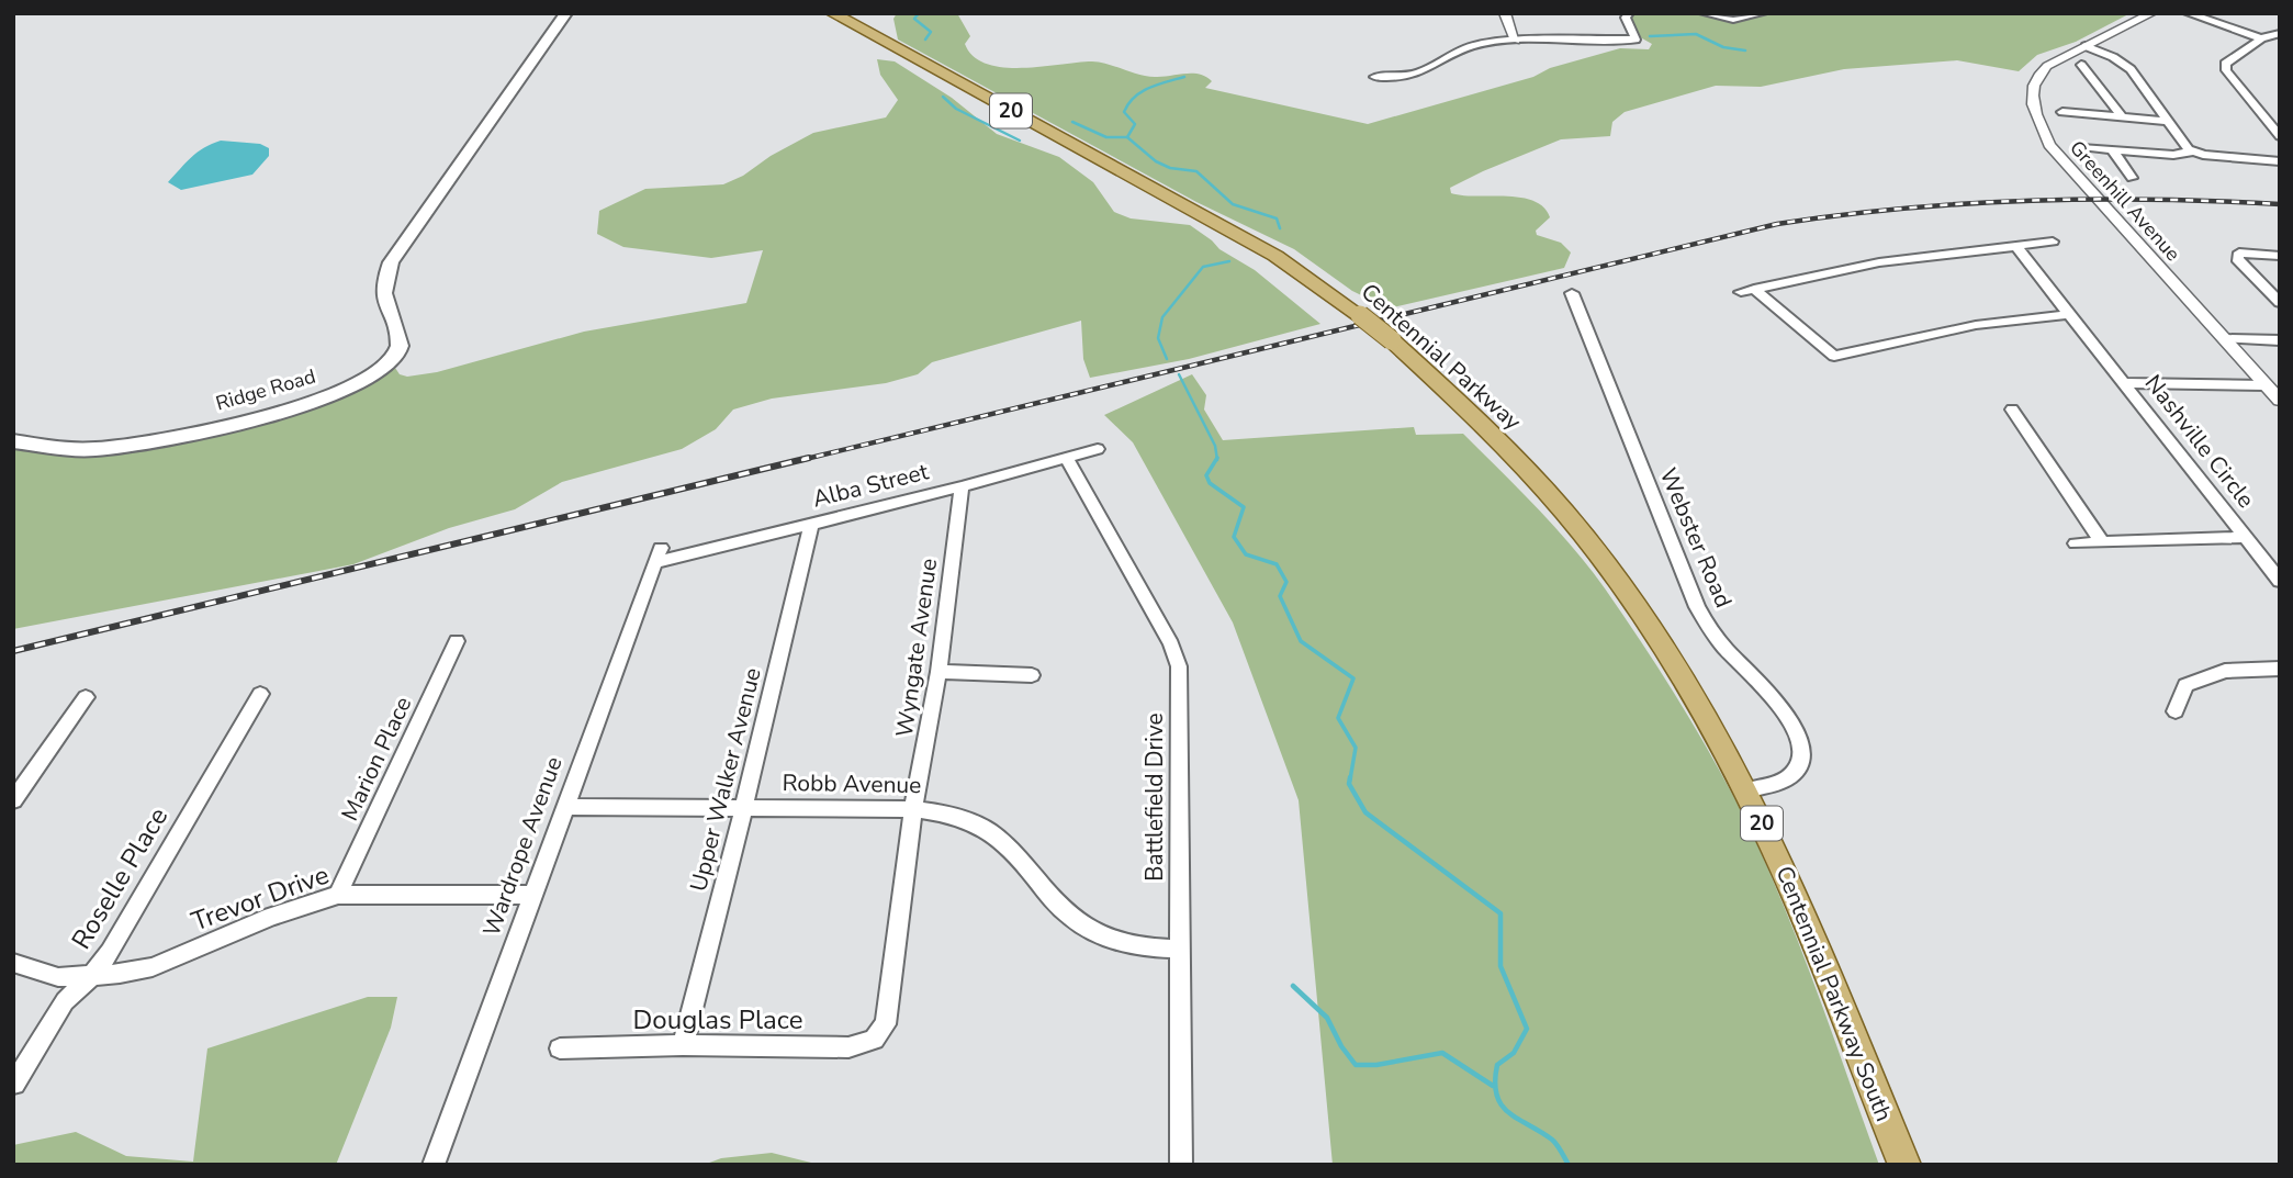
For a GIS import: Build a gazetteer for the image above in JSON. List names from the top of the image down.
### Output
{
  "streets": {
    "main road": [
      "20",
      "Centennial Parkway",
      "Ridge Road",
      "Centennial Parkway South"
    ],
    "street": [
      "Greenhill Avenue",
      "Nashville Circle",
      "Alba Street",
      "Webster Road",
      "Wyngate Avenue",
      "Marion Place",
      "Upper Walker Avenue",
      "Robb Avenue",
      "Battlefield Drive",
      "Wardrope Avenue",
      "Roselle Place",
      "Trevor Drive",
      "Douglas Place"
    ]
  },
  "crossings": [
    ["Centennial Parkway", "Centennial Parkway South"],
    ["Alba Street", "Wyngate Avenue"],
    ["Alba Street", "Upper Walker Avenue"],
    ["Alba Street", "Battlefield Drive"],
    ["Alba Street", "Wardrope Avenue"],
    ["Webster Road", "Centennial Parkway South"],
    ["Wyngate Avenue", "Robb Avenue"],
    ["Wyngate Avenue", "Douglas Place"],
    ["Marion Place", "Trevor Drive"],
    ["Upper Walker Avenue", "Robb Avenue"],
    ["Upper Walker Avenue", "Douglas Place"],
    ["Robb Avenue", "Battlefield Drive"],
    ["Robb Avenue", "Wardrope Avenue"],
    ["Wardrope Avenue", "Trevor Drive"],
    ["Roselle Place", "Trevor Drive"]
  ]
}
